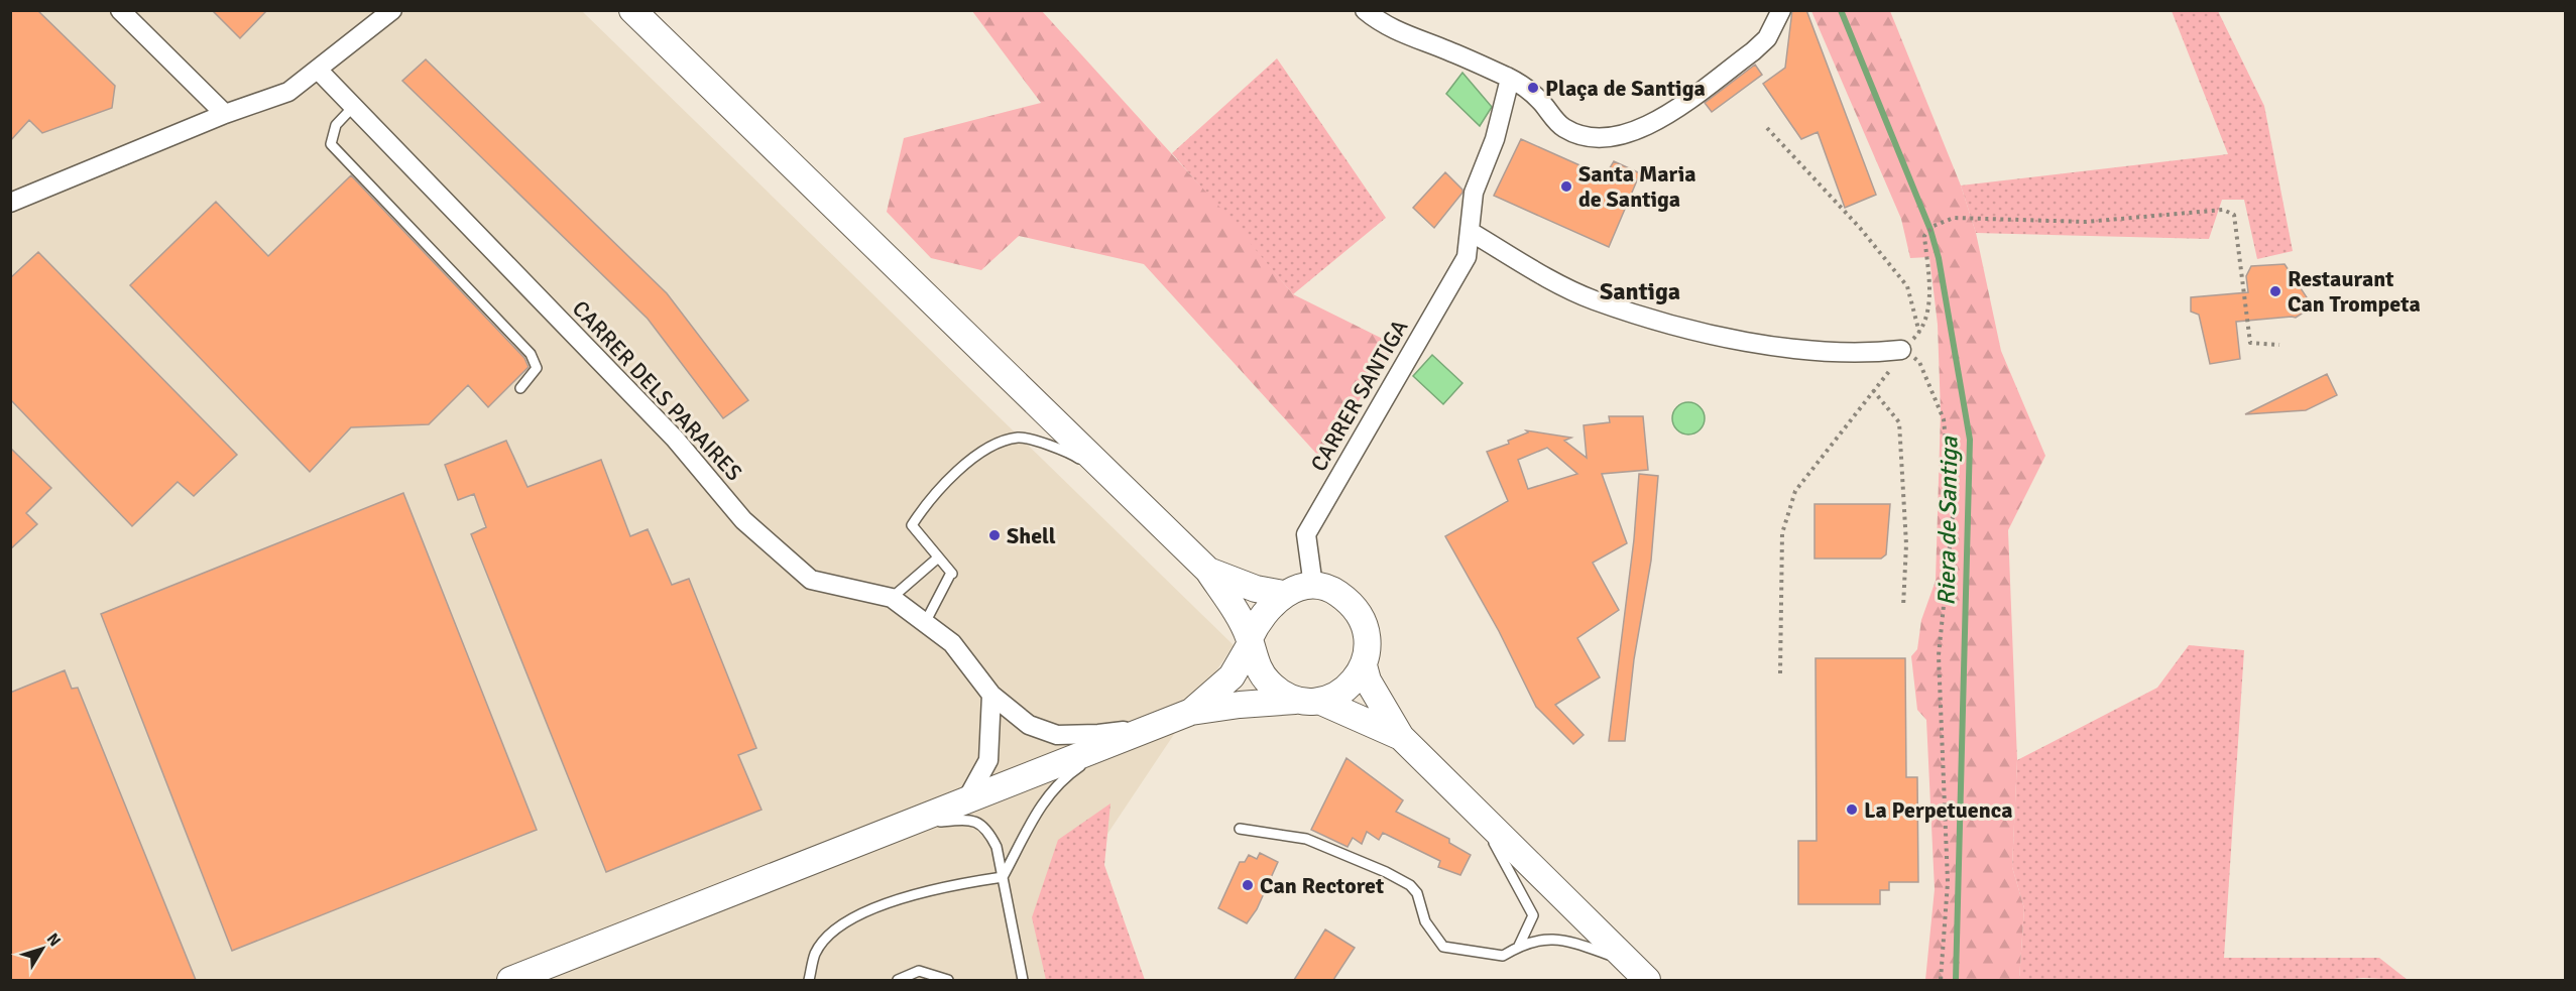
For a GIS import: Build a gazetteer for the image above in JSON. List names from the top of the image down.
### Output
{
  "streets": {
    "street": ["CARRER DELS PARAIRES", "CARRER SANTIGA"]
  },
  "districts": ["Santiga"],
  "water": ["Riera de Santiga"],
  "places": [
    "Plaça de Santiga",
    "Santa Maria de Santiga",
    "Restaurant Can Trompeta",
    "Shell",
    "La Perpetuenca",
    "Can Rectoret"
  ],
  "north": "top right"
}
